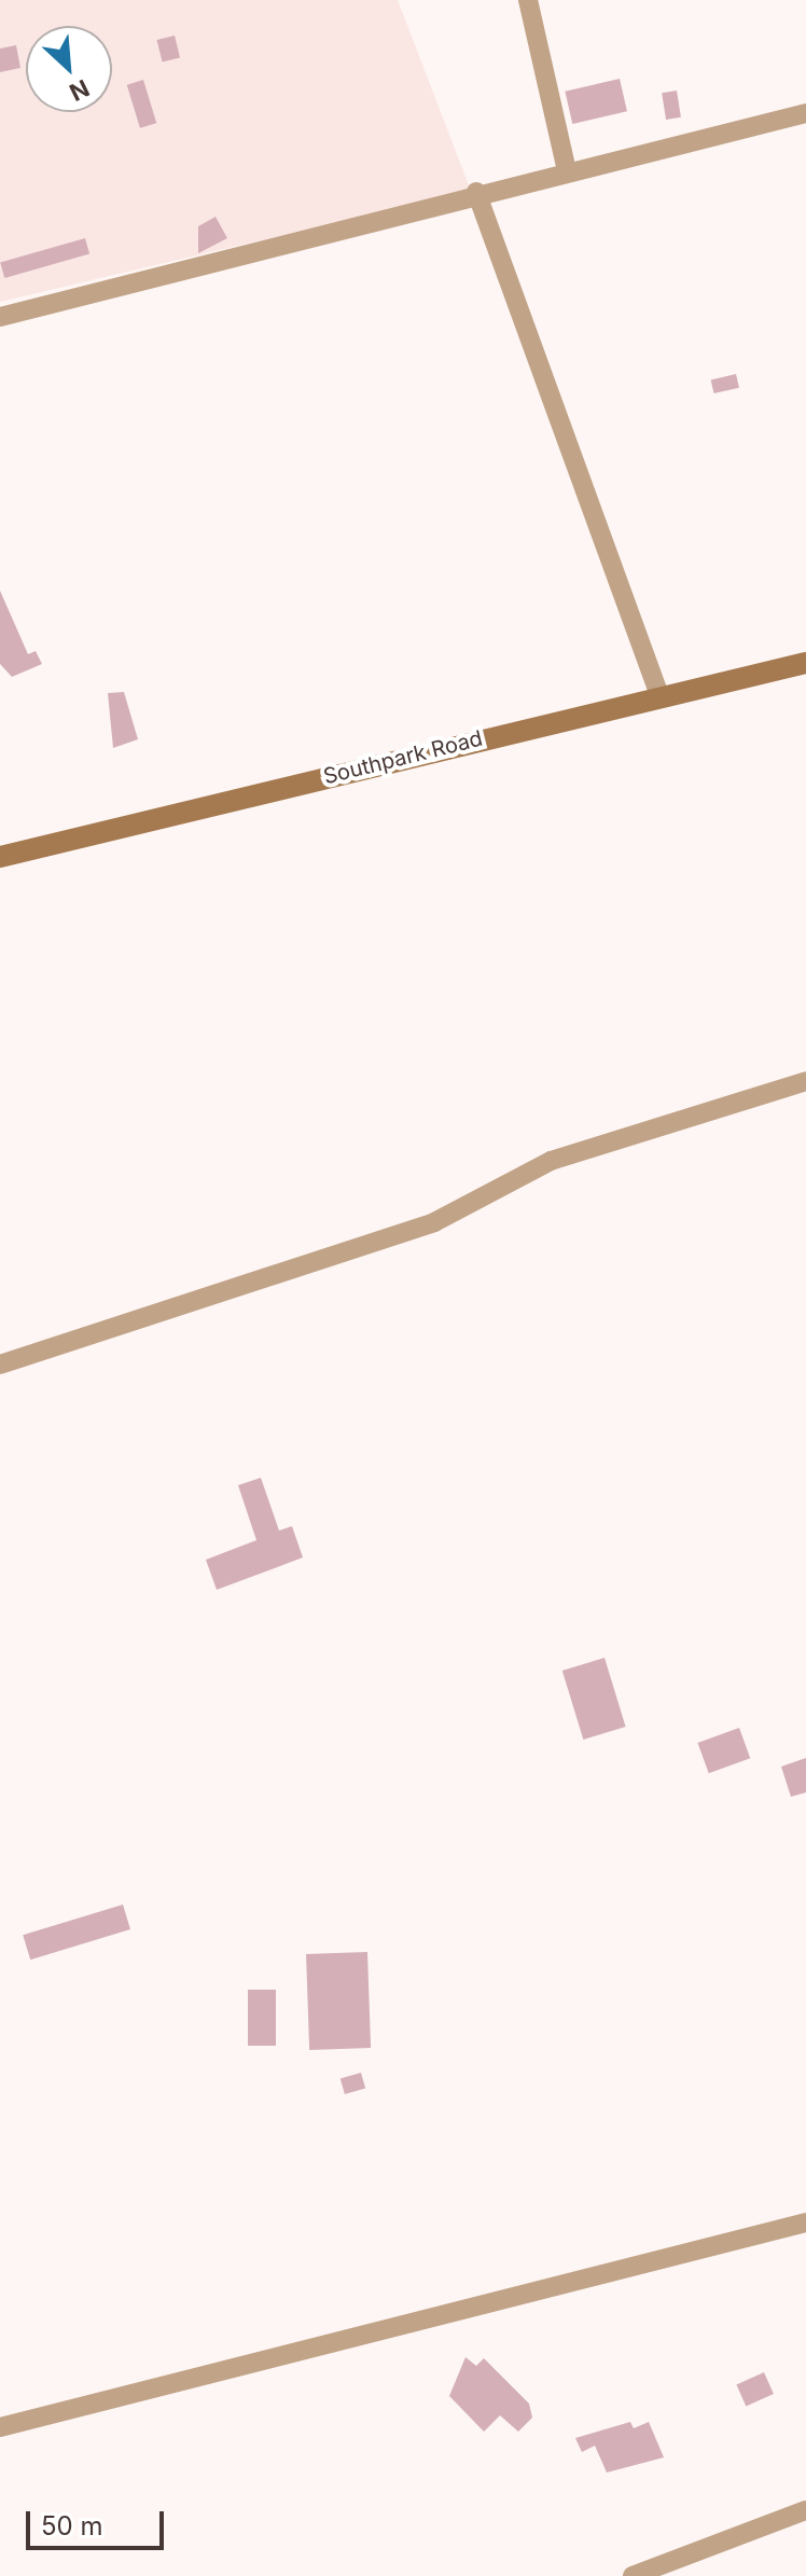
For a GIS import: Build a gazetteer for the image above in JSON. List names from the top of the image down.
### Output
{
  "streets": {
    "street": ["Southpark Road"]
  },
  "scale_bar": "50 m",
  "north": "bottom right"
}
